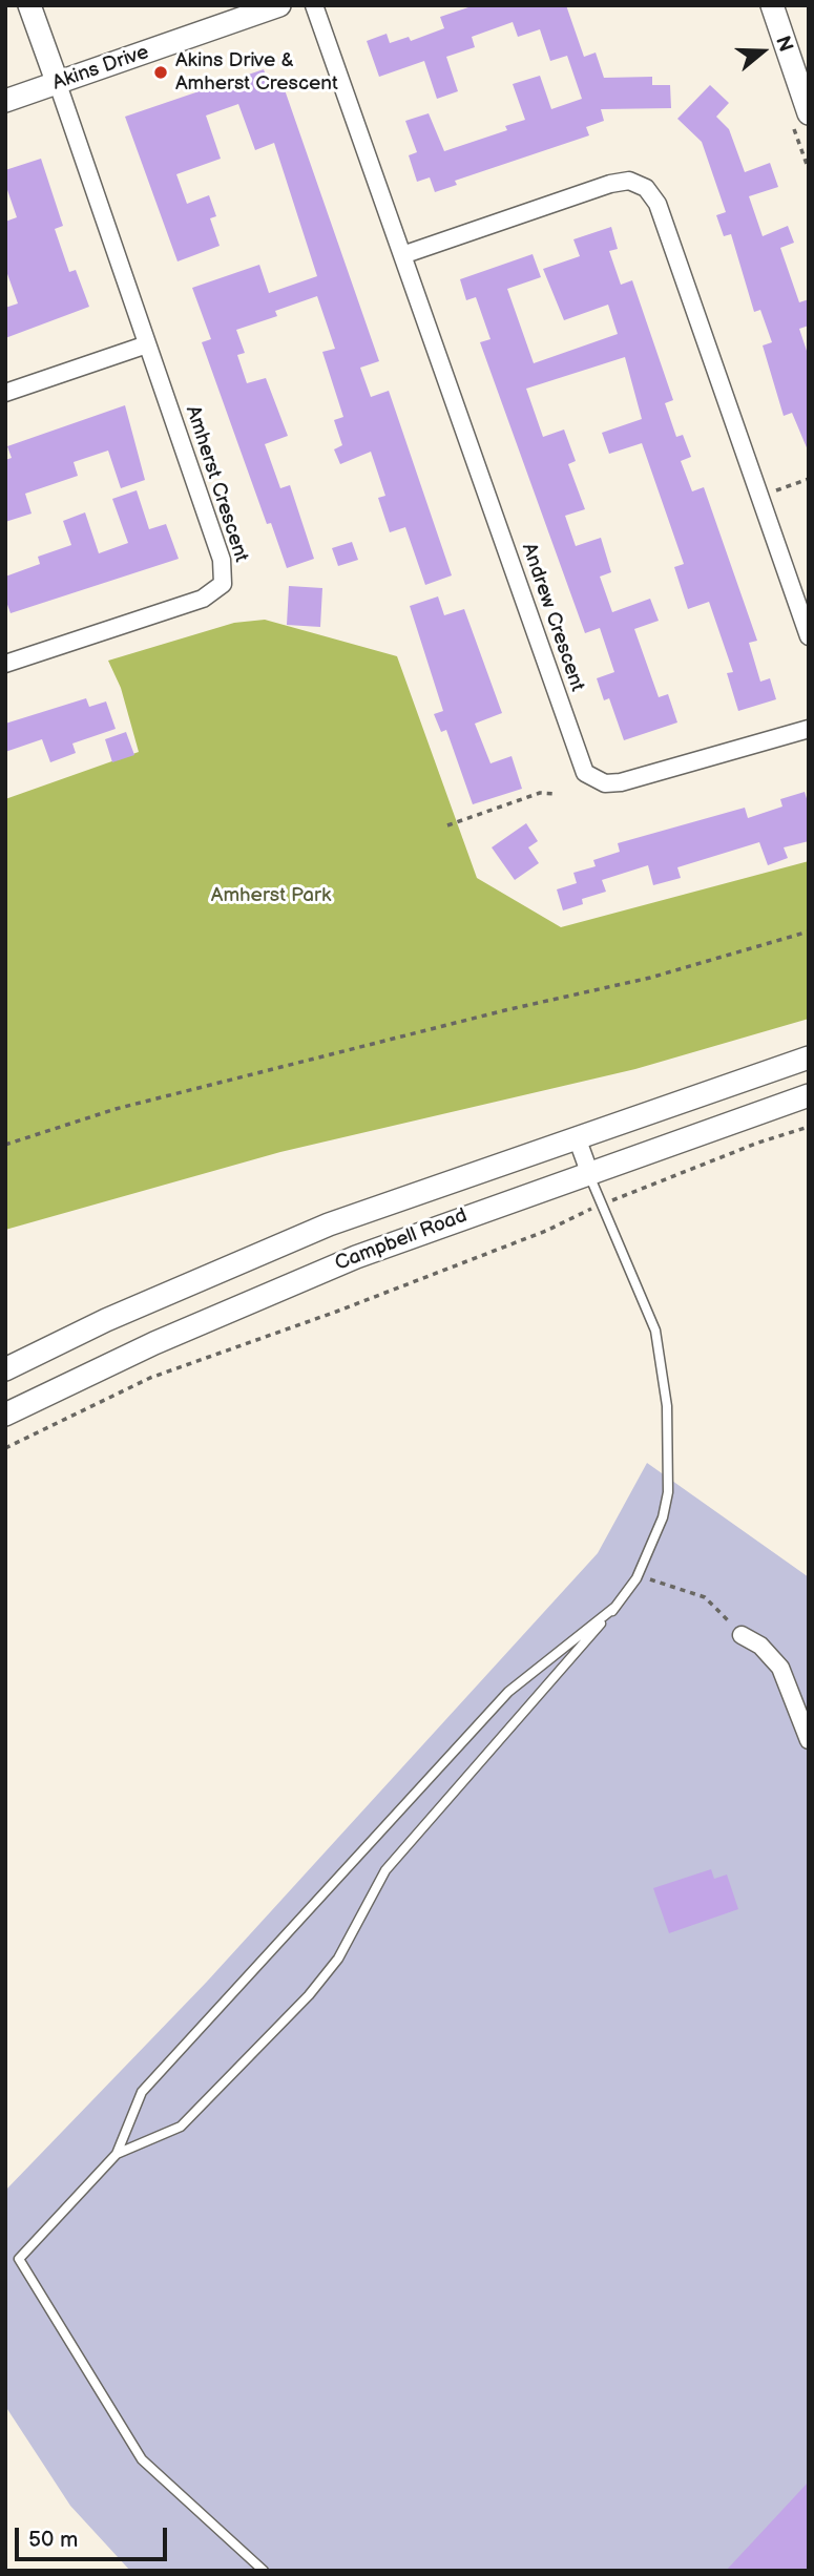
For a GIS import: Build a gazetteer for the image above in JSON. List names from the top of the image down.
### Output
{
  "streets": {
    "main road": ["Akins Drive", "Campbell Road"],
    "street": ["Amherst Crescent", "Andrew Crescent"]
  },
  "crossings": [
    ["Akins Drive", "Amherst Crescent"]
  ],
  "parks": ["Amherst Park"],
  "places": ["Akins Drive & Amherst Crescent"],
  "scale_bar": "50 m",
  "north": "right"
}
